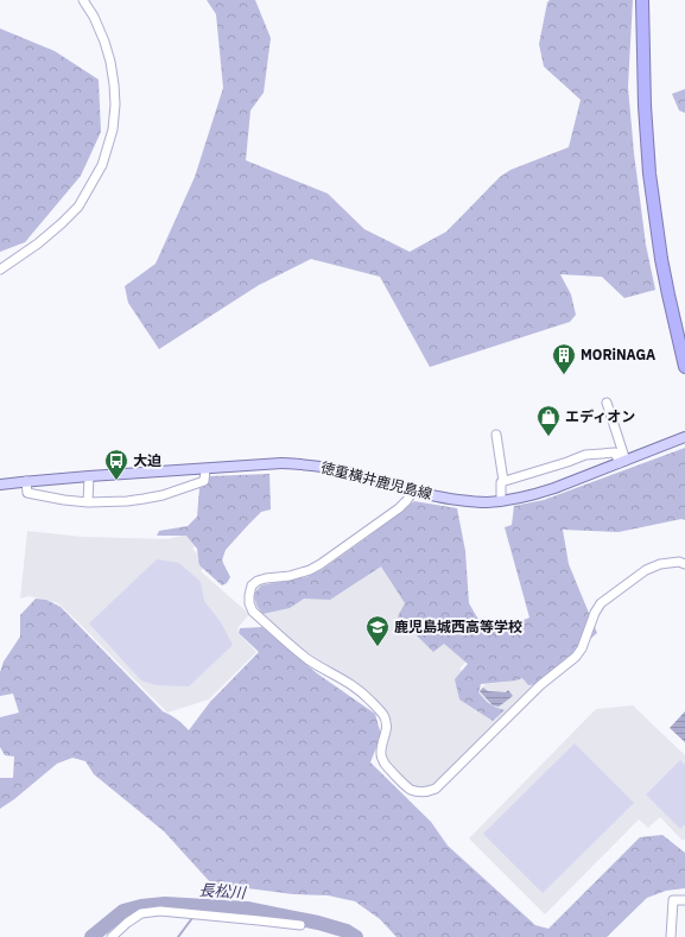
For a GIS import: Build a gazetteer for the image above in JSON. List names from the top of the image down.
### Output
{
  "streets": {
    "main road": ["徳重横井鹿児島線"]
  },
  "water": ["長松川"],
  "places": {
    "building": ["MORiNAGA"],
    "shop": ["エディオン"],
    "bus stop": ["大迫"],
    "school or university": ["鹿児島城西高等学校"]
  }
}
